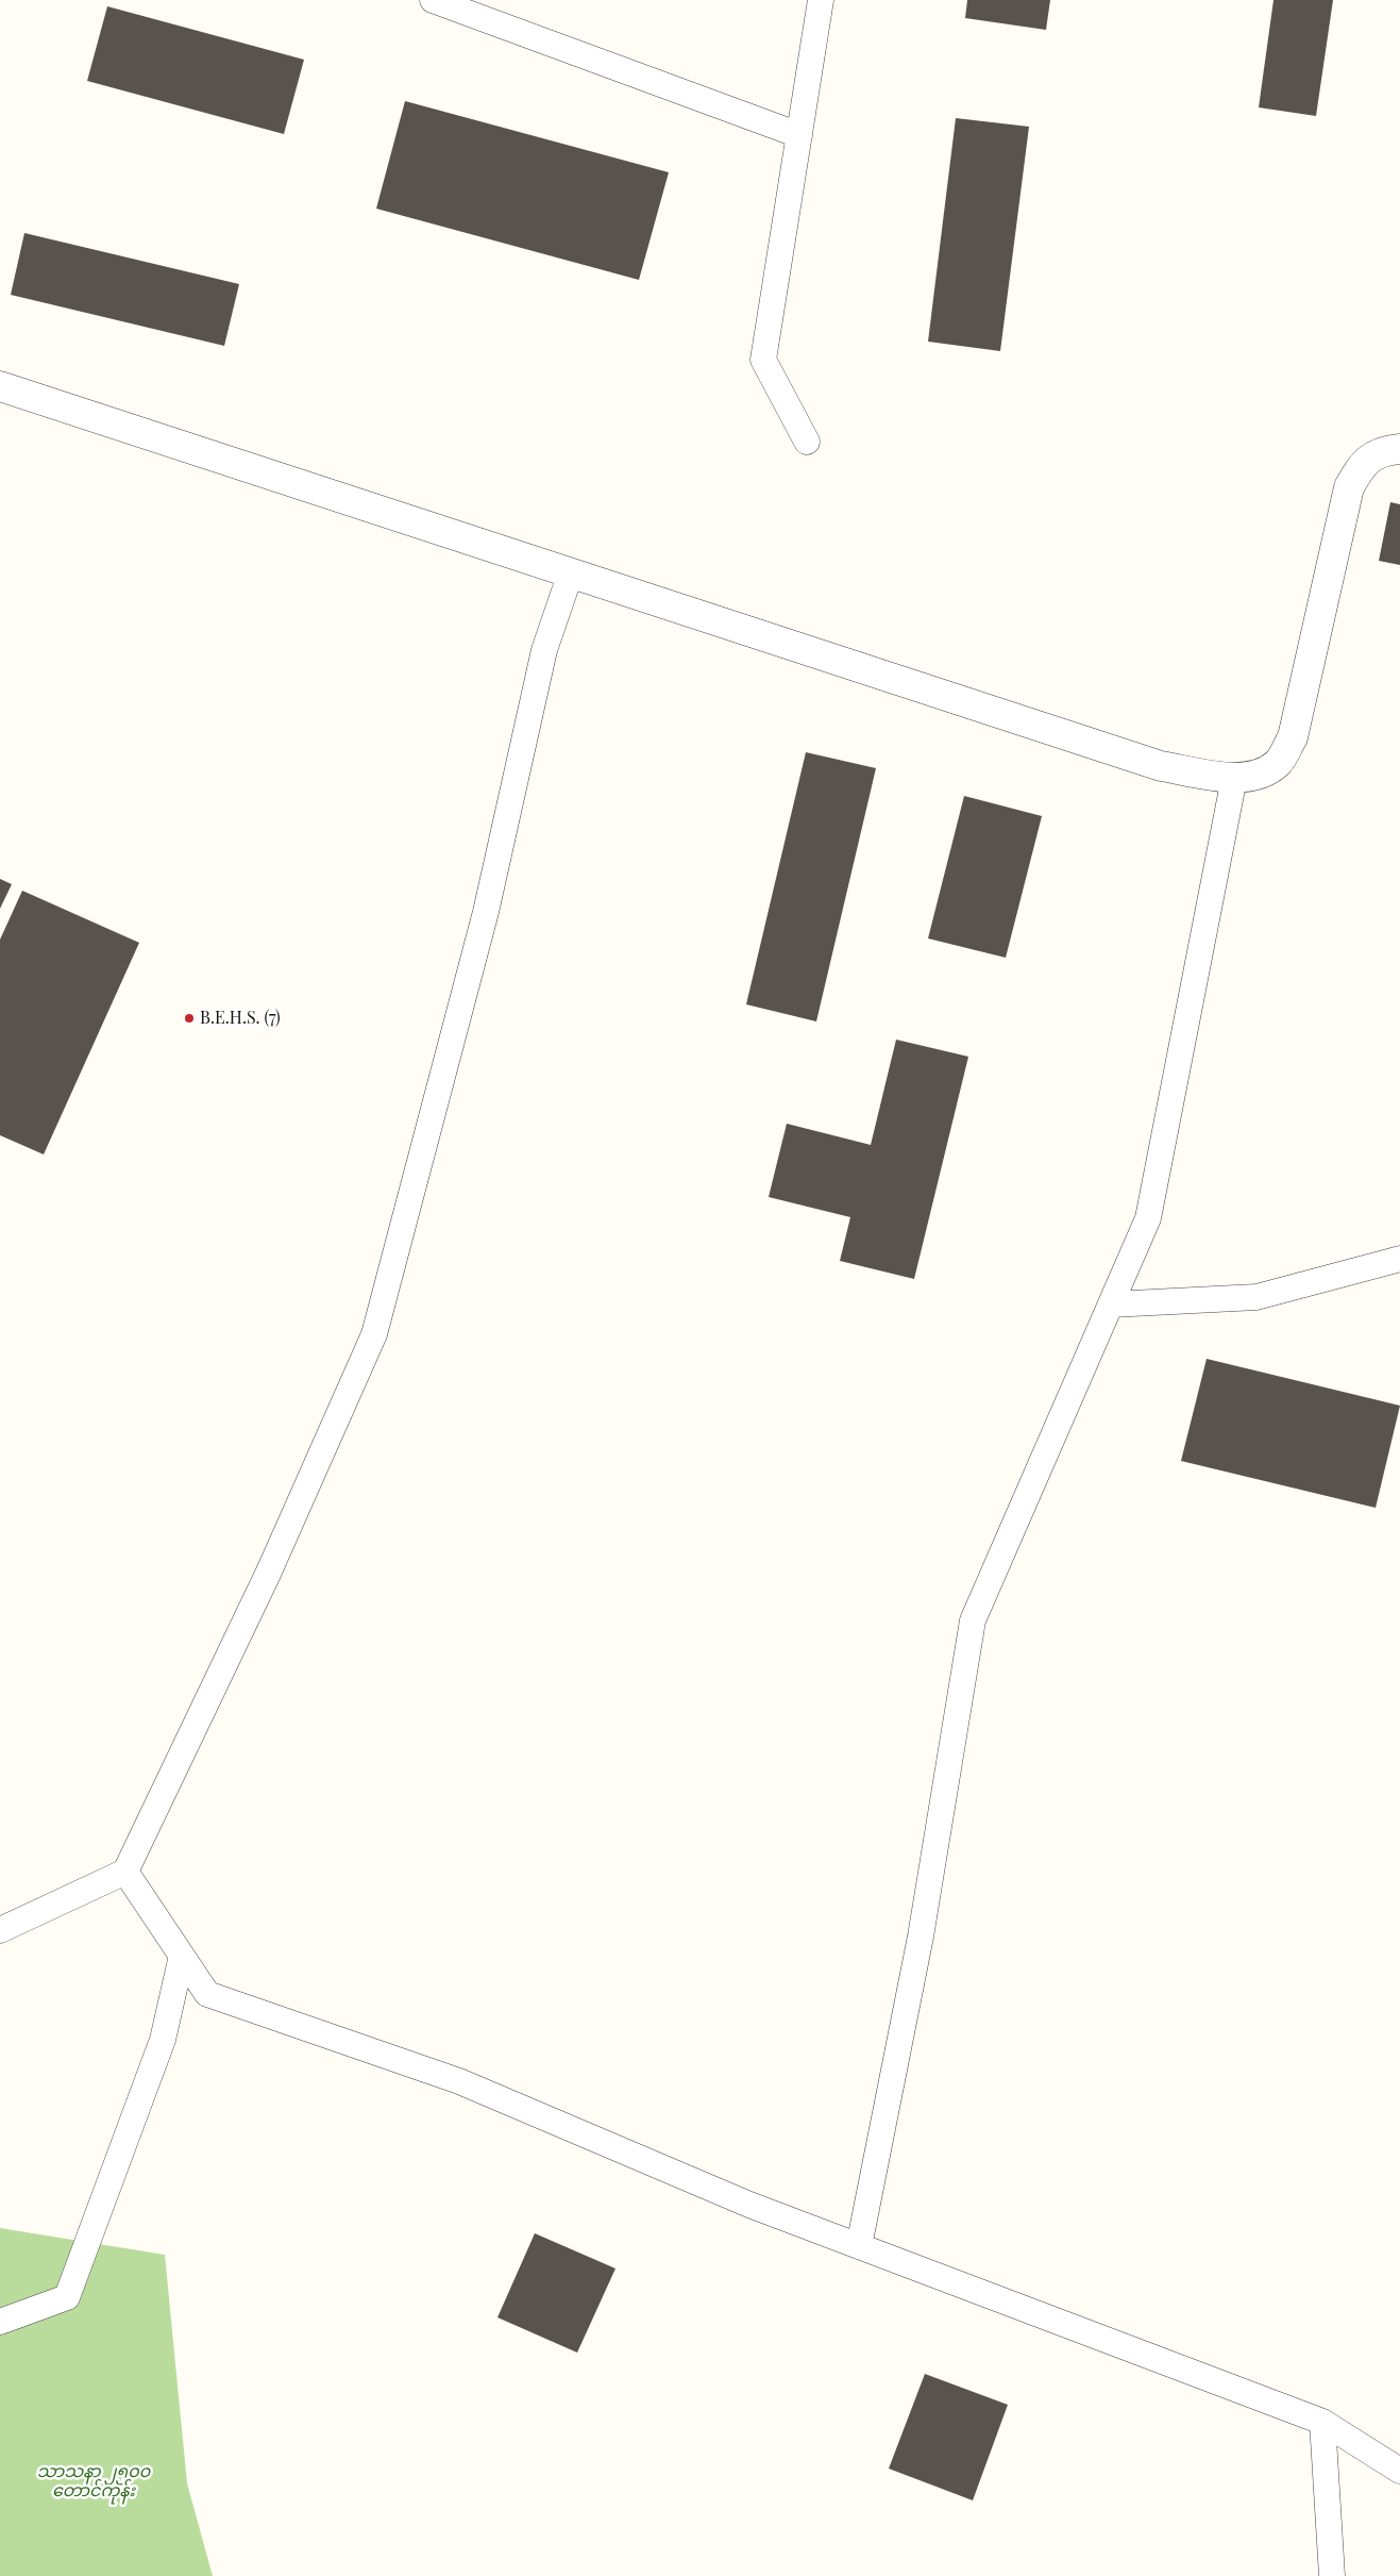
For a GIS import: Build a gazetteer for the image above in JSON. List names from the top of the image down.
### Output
{
  "parks": ["သာသနာ ၂၅၀၀ တောင်ကုန်း"],
  "places": ["B.E.H.S. (7)"]
}
